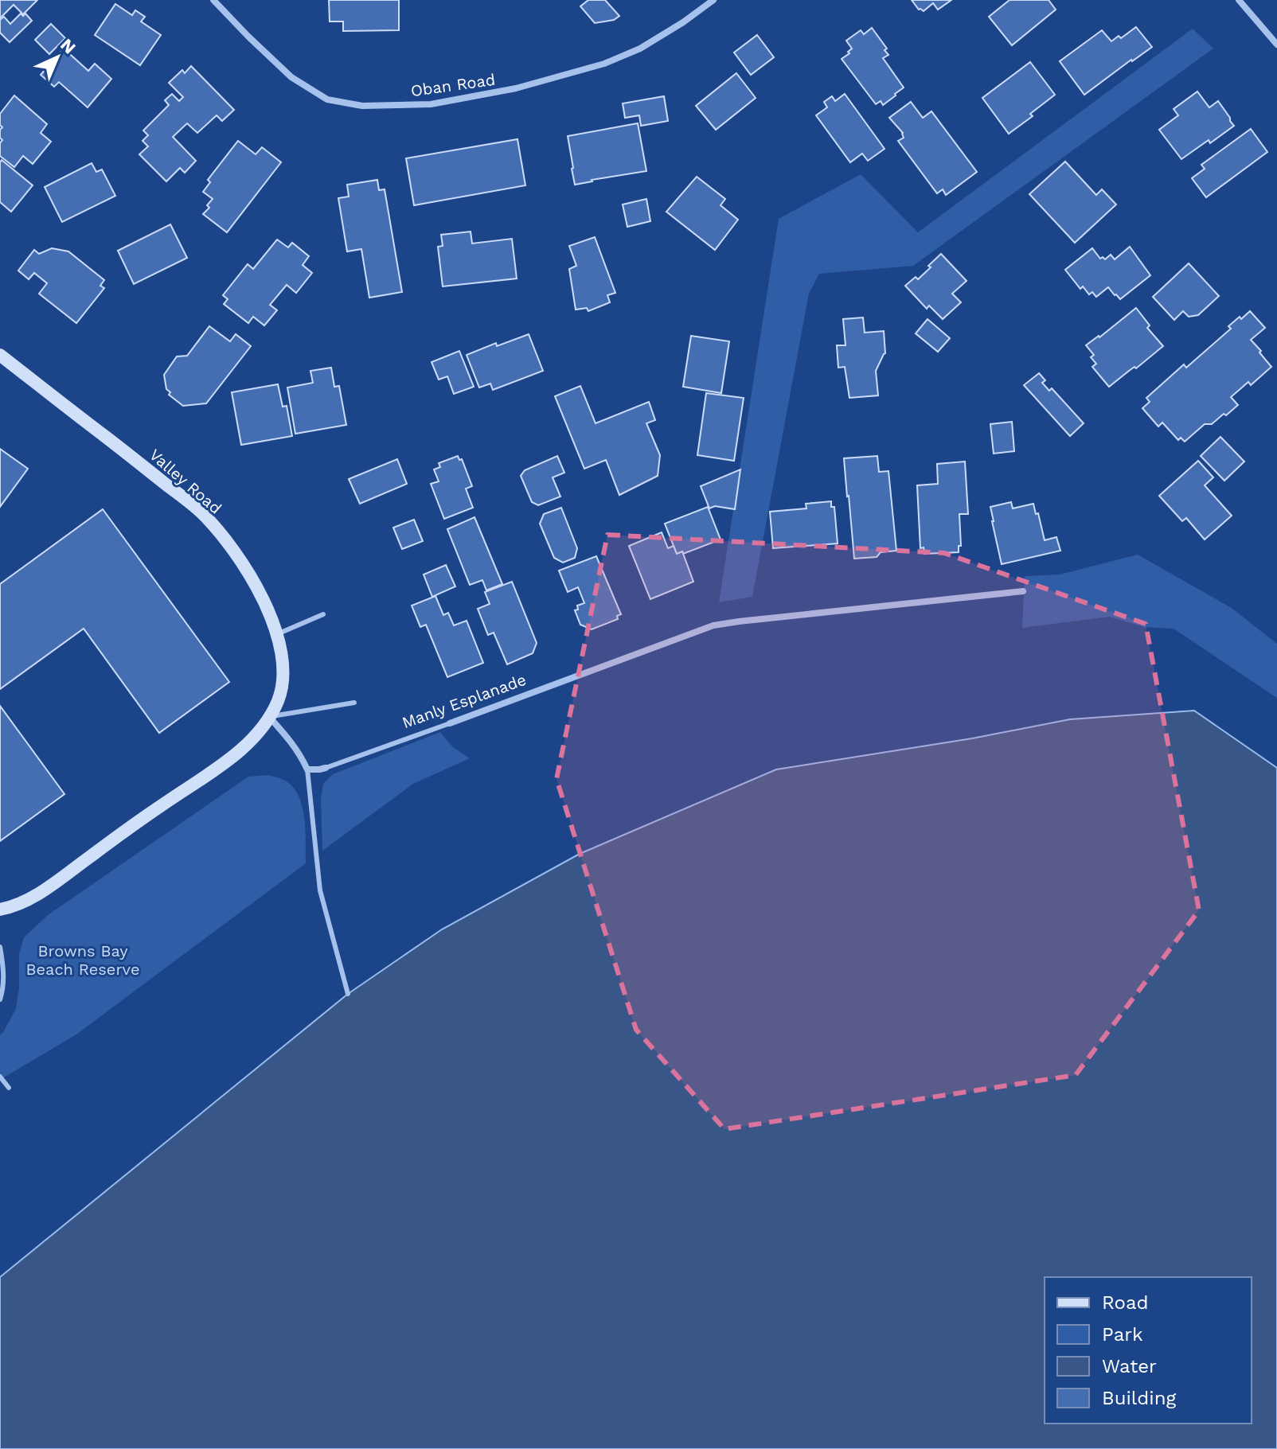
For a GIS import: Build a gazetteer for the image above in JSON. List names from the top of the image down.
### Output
{
  "streets": {
    "street": ["Oban Road", "Valley Road", "Manly Esplanade"]
  },
  "parks": ["Browns Bay Beach Reserve"],
  "legend": [
    "Road",
    "Park",
    "Water",
    "Building"
  ],
  "north": "top right"
}
